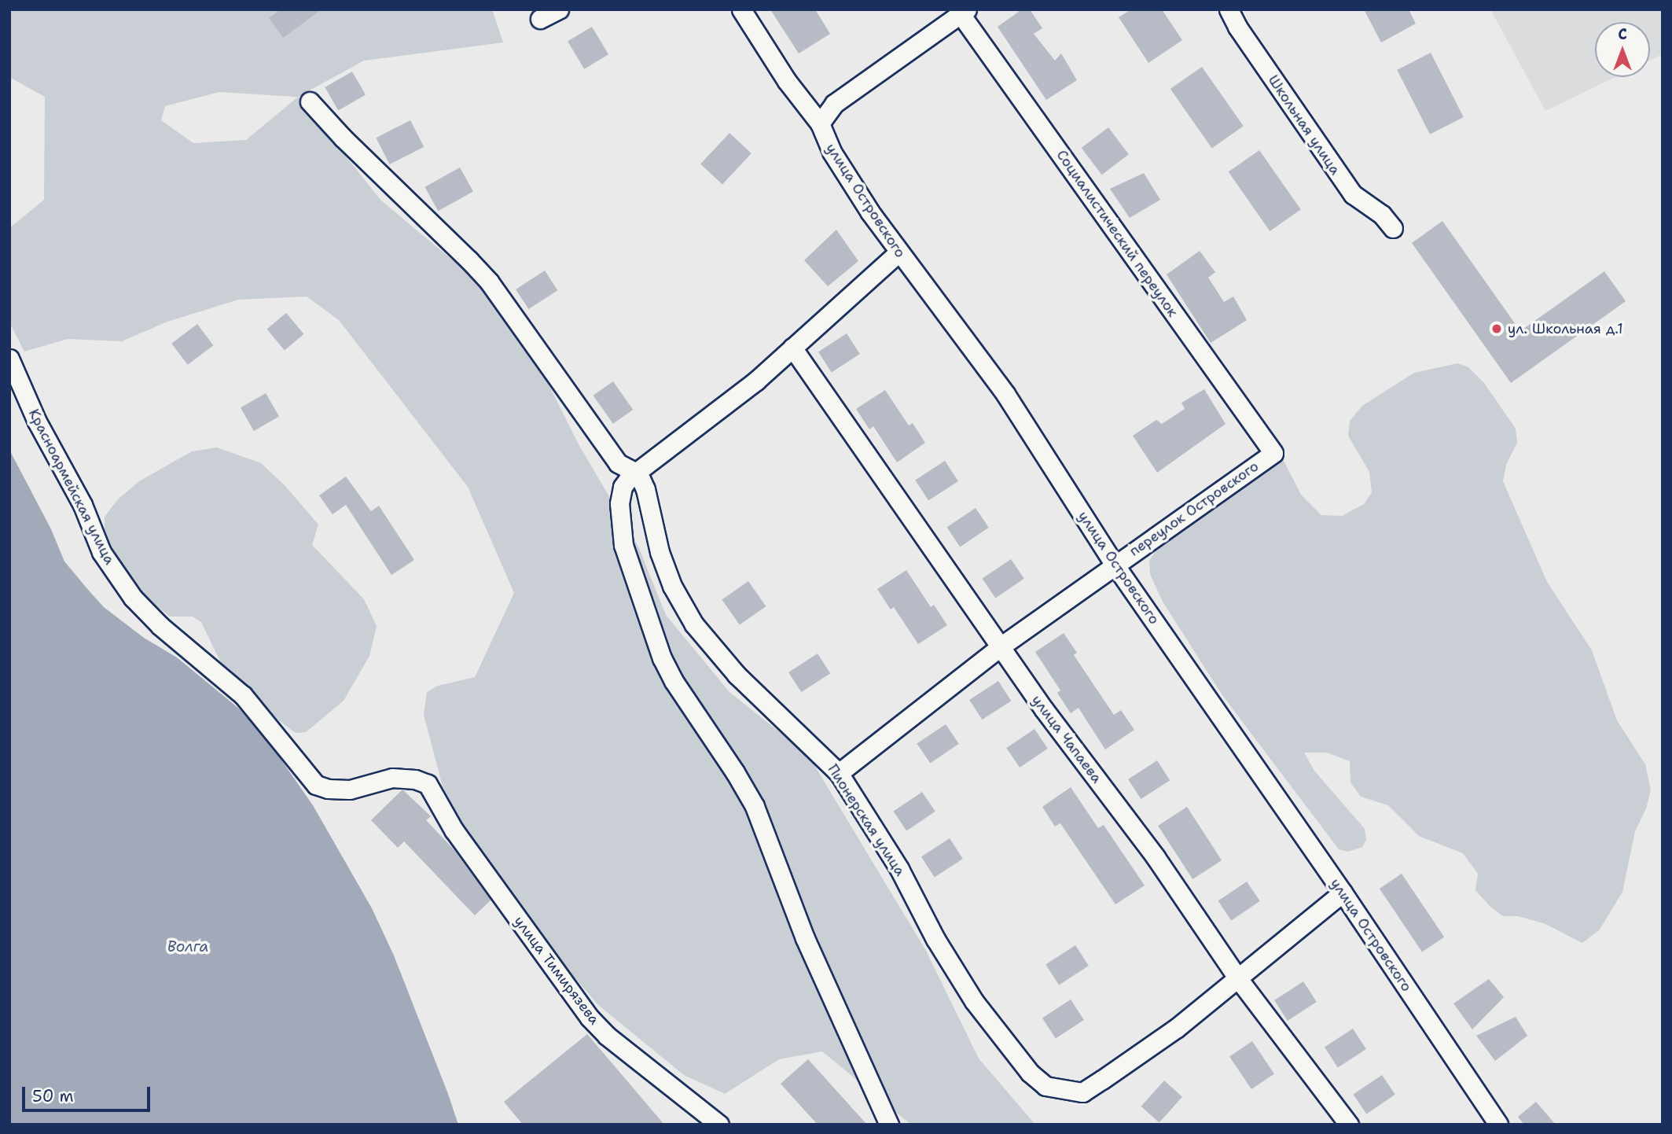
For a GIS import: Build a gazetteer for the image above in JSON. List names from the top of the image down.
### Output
{
  "streets": {
    "street": [
      "Школьная улица",
      "улица Островского",
      "Социалистический переулок",
      "Красноармейская улица",
      "переулок Островского",
      "улица Чапаева",
      "Пионерская улица",
      "улица Тимирязева"
    ]
  },
  "crossings": [
    ["улица Островского", "переулок Островского"],
    ["Социалистический переулок", "переулок Островского"],
    ["Красноармейская улица", "улица Тимирязева"],
    ["переулок Островского", "улица Чапаева"],
    ["переулок Островского", "Пионерская улица"],
    ["улица Чапаева", "Пионерская улица"]
  ],
  "water": ["Волга"],
  "places": ["ул. Школьная д.1"],
  "scale_bar": "50 m",
  "north": "top"
}
